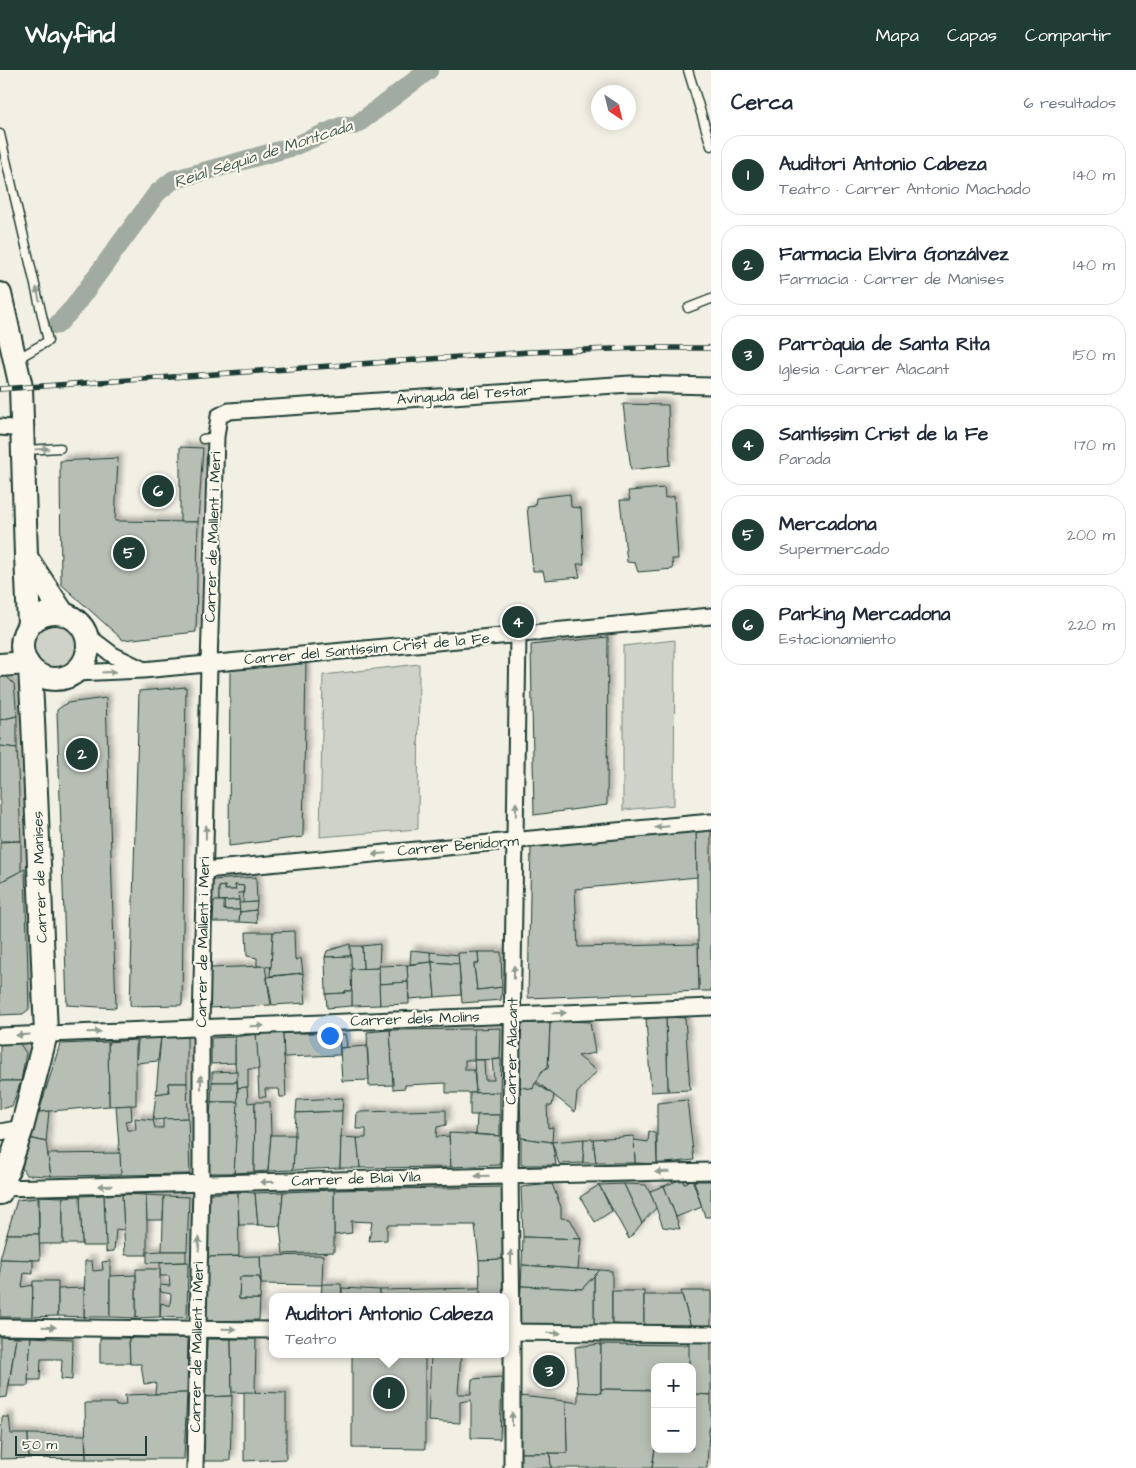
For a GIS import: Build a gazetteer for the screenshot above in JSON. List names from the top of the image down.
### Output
{
  "streets": {
    "street": [
      "Avinguda del Testar",
      "Carrer de Mallent i Meri",
      "Carrer del Santíssim Crist de la Fe",
      "Carrer Benidorm",
      "Carrer de Manises",
      "Carrer dels Molins",
      "Carrer Alacant",
      "Carrer de Blai Vila"
    ]
  },
  "crossings": [
    ["Avinguda del Testar", "Carrer de Mallent i Meri"],
    ["Carrer de Mallent i Meri", "Carrer del Santíssim Crist de la Fe"],
    ["Carrer de Mallent i Meri", "Carrer Benidorm"],
    ["Carrer de Mallent i Meri", "Carrer dels Molins"],
    ["Carrer de Mallent i Meri", "Carrer de Blai Vila"],
    ["Carrer del Santíssim Crist de la Fe", "Carrer de Manises"],
    ["Carrer del Santíssim Crist de la Fe", "Carrer Alacant"],
    ["Carrer Benidorm", "Carrer Alacant"],
    ["Carrer de Manises", "Carrer dels Molins"],
    ["Carrer de Manises", "Carrer de Blai Vila"],
    ["Carrer dels Molins", "Carrer Alacant"],
    ["Carrer Alacant", "Carrer de Blai Vila"]
  ],
  "one_way": [
    "Carrer de Mallent i Meri",
    "Carrer Benidorm",
    "Carrer dels Molins",
    "Carrer Alacant",
    "Carrer de Blai Vila"
  ],
  "water": ["Reial Séquia de Montcada"],
  "scale_bar": "50 m",
  "north": "bottom right",
  "page": {
    "header": "Wayfind",
    "nav": ["Mapa", "Capas", "Compartir"],
    "heading": ["Cerca", "6 resultados"],
    "list": [
      {
        "mark": "1",
        "name": "Auditori Antonio Cabeza",
        "note": "Teatro · Carrer Antonio Machado",
        "value": "140 m"
      },
      {
        "mark": "2",
        "name": "Farmacia Elvira Gonzálvez",
        "note": "Farmacia · Carrer de Manises",
        "value": "140 m"
      },
      {
        "mark": "3",
        "name": "Parròquia de Santa Rita",
        "note": "Iglesia · Carrer Alacant",
        "value": "150 m"
      },
      {
        "mark": "4",
        "name": "Santíssim Crist de la Fe",
        "note": "Parada",
        "value": "170 m"
      },
      {
        "mark": "5",
        "name": "Mercadona",
        "note": "Supermercado",
        "value": "200 m"
      },
      {
        "mark": "6",
        "name": "Parking Mercadona",
        "note": "Estacionamiento",
        "value": "220 m"
      }
    ],
    "pins": [
      "6",
      "5",
      "4",
      "2",
      "3",
      "1"
    ],
    "popup": ["Auditori Antonio Cabeza", "Teatro"],
    "map_buttons": ["+", "−"],
    "scale": "50 m"
  }
}
